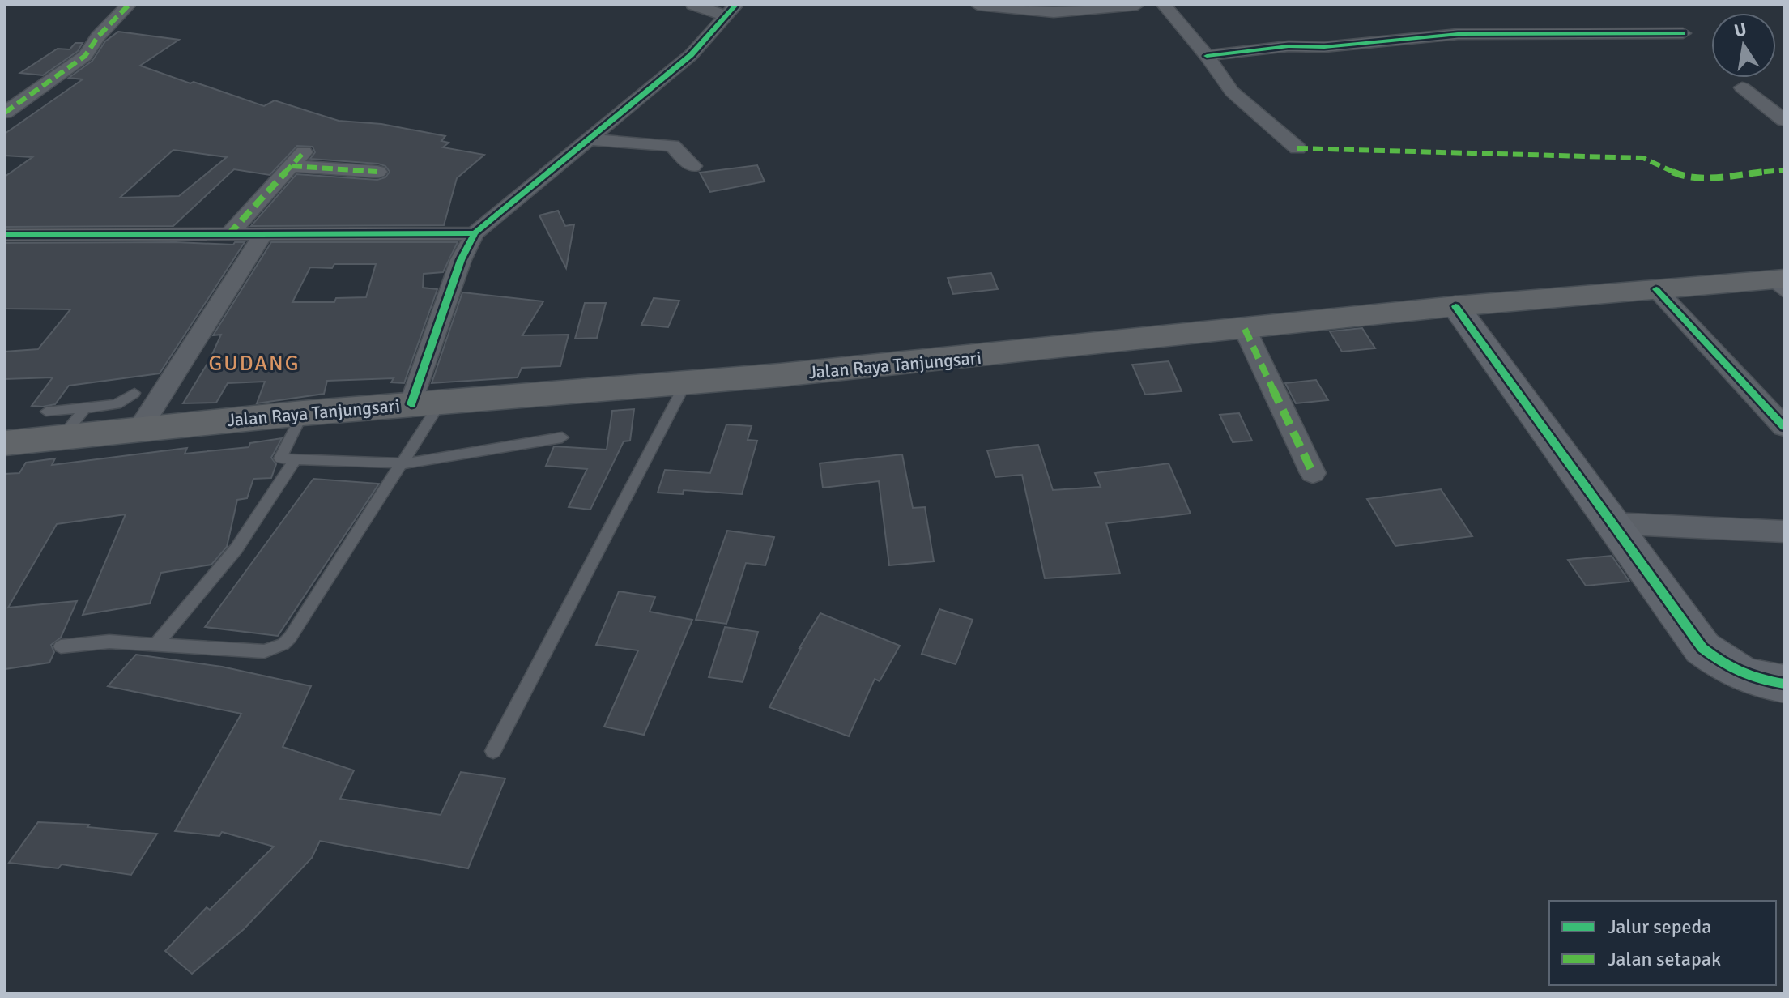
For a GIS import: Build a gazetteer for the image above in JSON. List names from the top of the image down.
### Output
{
  "streets": {
    "highway": ["Jalan Raya Tanjungsari"]
  },
  "districts": ["GUDANG"],
  "legend": ["Jalur sepeda", "Jalan setapak"],
  "north": "top"
}
